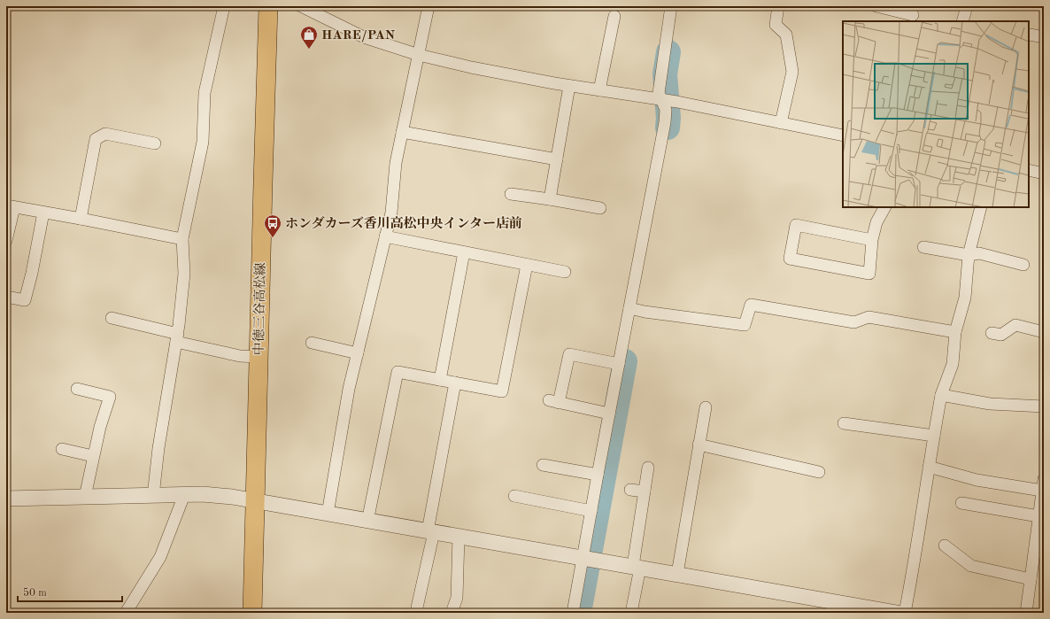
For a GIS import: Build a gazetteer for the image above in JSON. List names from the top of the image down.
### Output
{
  "streets": {
    "main road": ["中徳三谷高松線"]
  },
  "places": {
    "shop": ["HARE/PAN"],
    "bus stop": ["ホンダカーズ香川高松中央インター店前"]
  },
  "scale_bar": "50 m"
}
